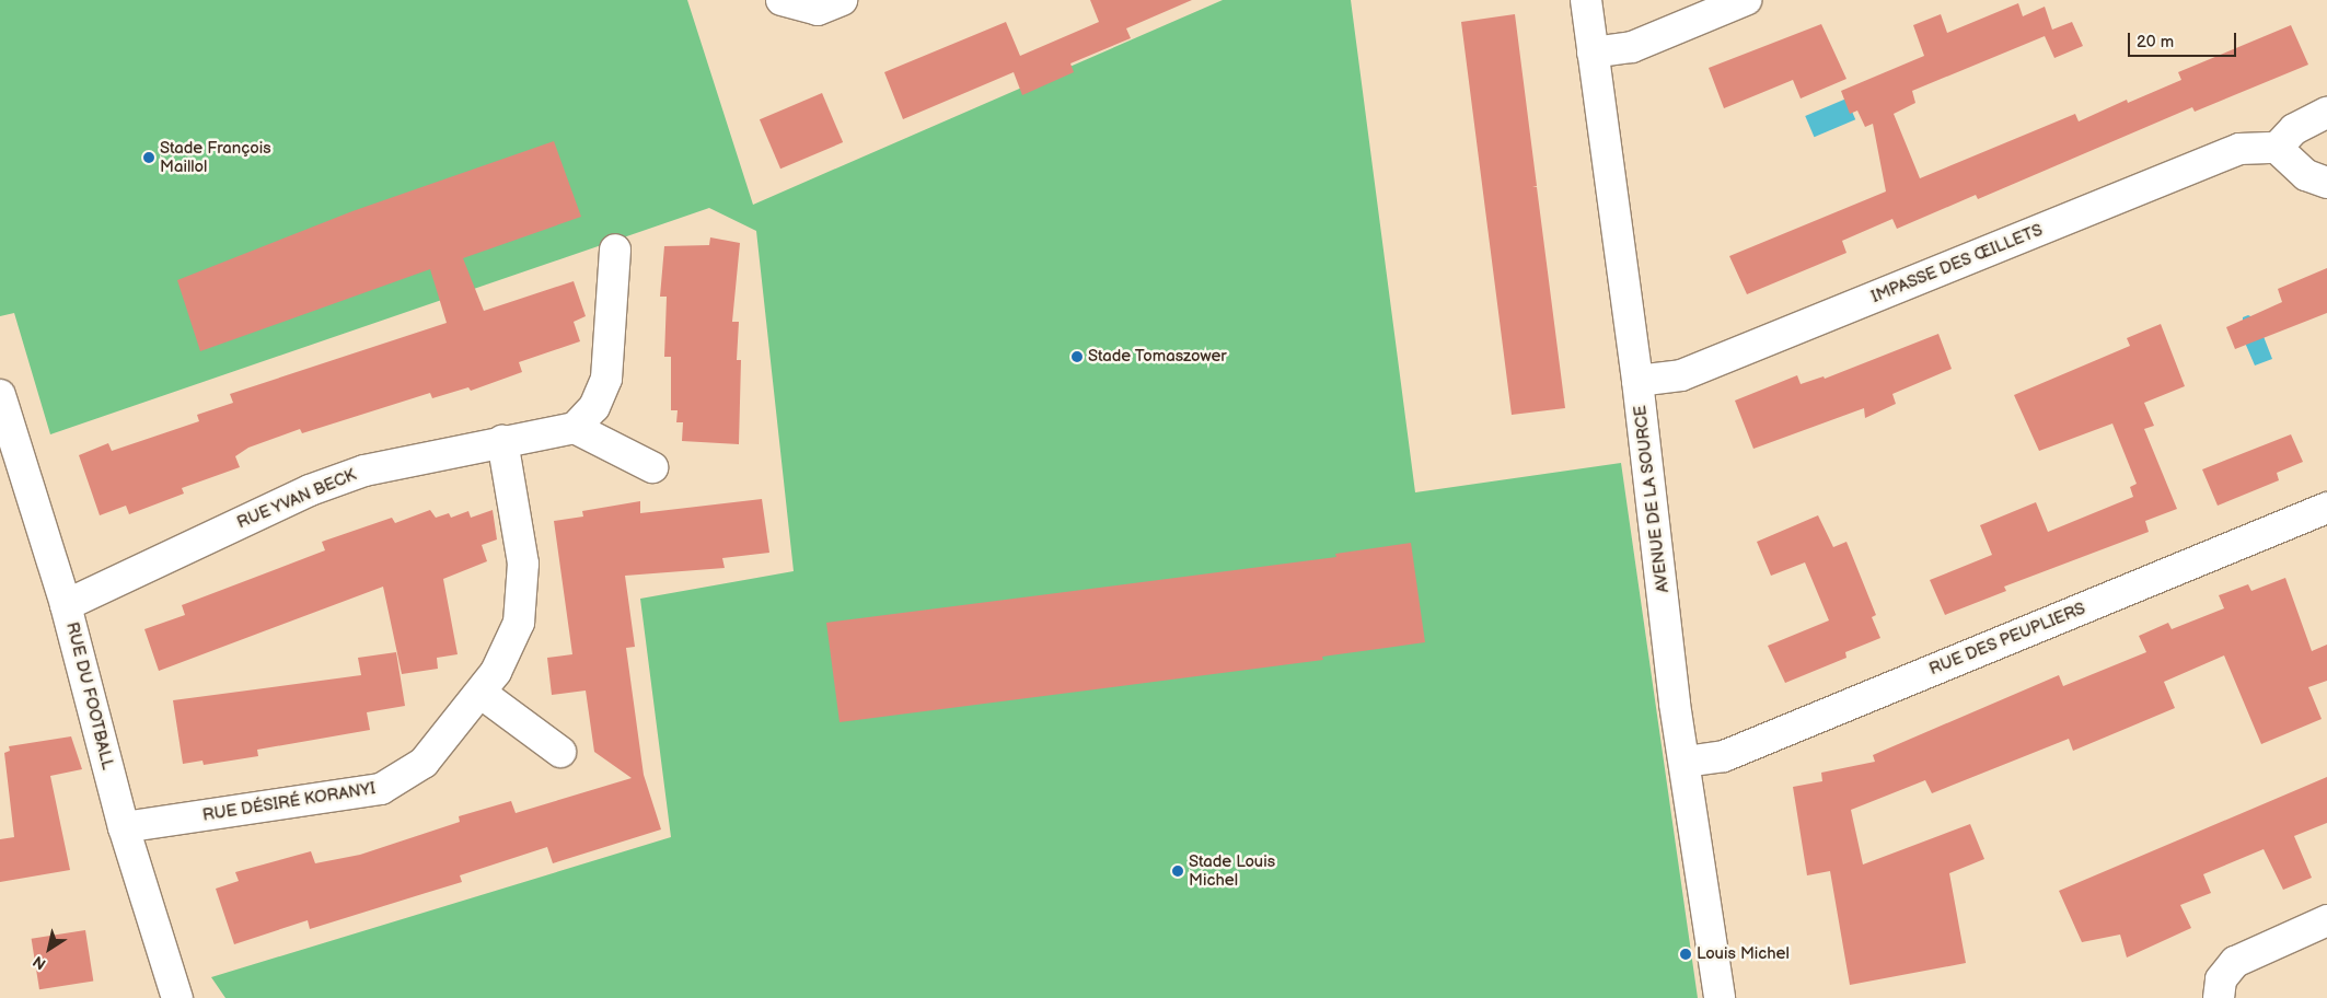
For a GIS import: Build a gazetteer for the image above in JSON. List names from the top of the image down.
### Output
{
  "streets": {
    "street": [
      "IMPASSE DES ŒILLETS",
      "RUE YVAN BECK",
      "AVENUE DE LA SOURCE",
      "RUE DES PEUPLIERS",
      "RUE DU FOOTBALL",
      "RUE DÉSIRÉ KORANYI"
    ]
  },
  "crossings": [
    ["IMPASSE DES ŒILLETS", "AVENUE DE LA SOURCE"],
    ["RUE YVAN BECK", "RUE DU FOOTBALL"],
    ["RUE YVAN BECK", "RUE DÉSIRÉ KORANYI"],
    ["AVENUE DE LA SOURCE", "RUE DES PEUPLIERS"],
    ["RUE DU FOOTBALL", "RUE DÉSIRÉ KORANYI"]
  ],
  "places": [
    "Stade François Maillol",
    "Stade Tomaszower",
    "Stade Louis Michel",
    "Louis Michel"
  ],
  "scale_bar": "20 m",
  "north": "bottom left"
}
